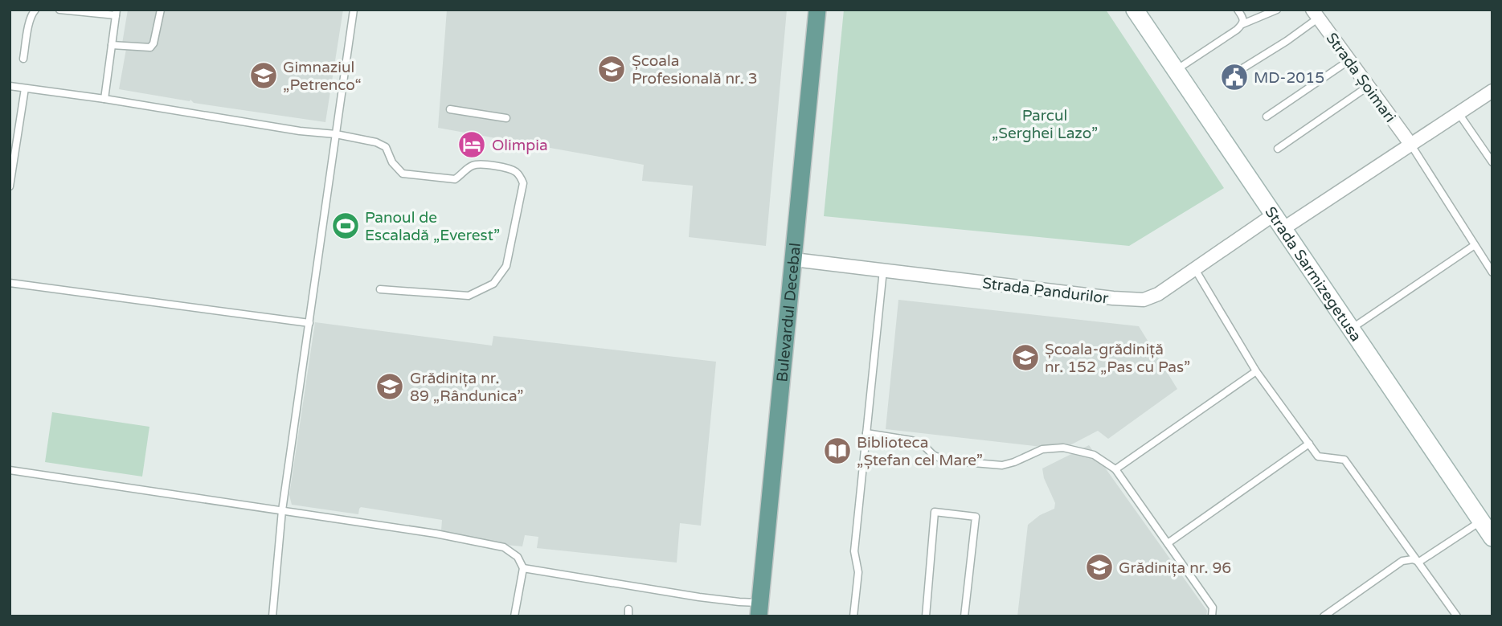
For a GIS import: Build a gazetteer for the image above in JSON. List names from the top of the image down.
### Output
{
  "streets": {
    "main road": ["Strada Sarmizegetusa", "Bulevardul Decebal"],
    "street": ["Strada Șoimari", "Strada Pandurilor"]
  },
  "crossings": [
    ["Strada Șoimari", "Strada Pandurilor"],
    ["Strada Sarmizegetusa", "Strada Pandurilor"],
    ["Strada Pandurilor", "Bulevardul Decebal"]
  ],
  "parks": ["Parcul „Serghei Lazo”"],
  "places": {
    "school or university": [
      "Școala Profesională nr. 3",
      "Gimnaziul „Petrenco“",
      "Școala-grădiniță nr. 152 „Pas cu Pas”",
      "Grădinița nr. 89 „Rândunica”",
      "Grădinița nr. 96"
    ],
    "public building": ["MD-2015"],
    "hotel": ["Olimpia"],
    "sports": ["Panoul de Escaladă „Everest”"],
    "library": ["Biblioteca „Ștefan cel Mare”"]
  }
}
